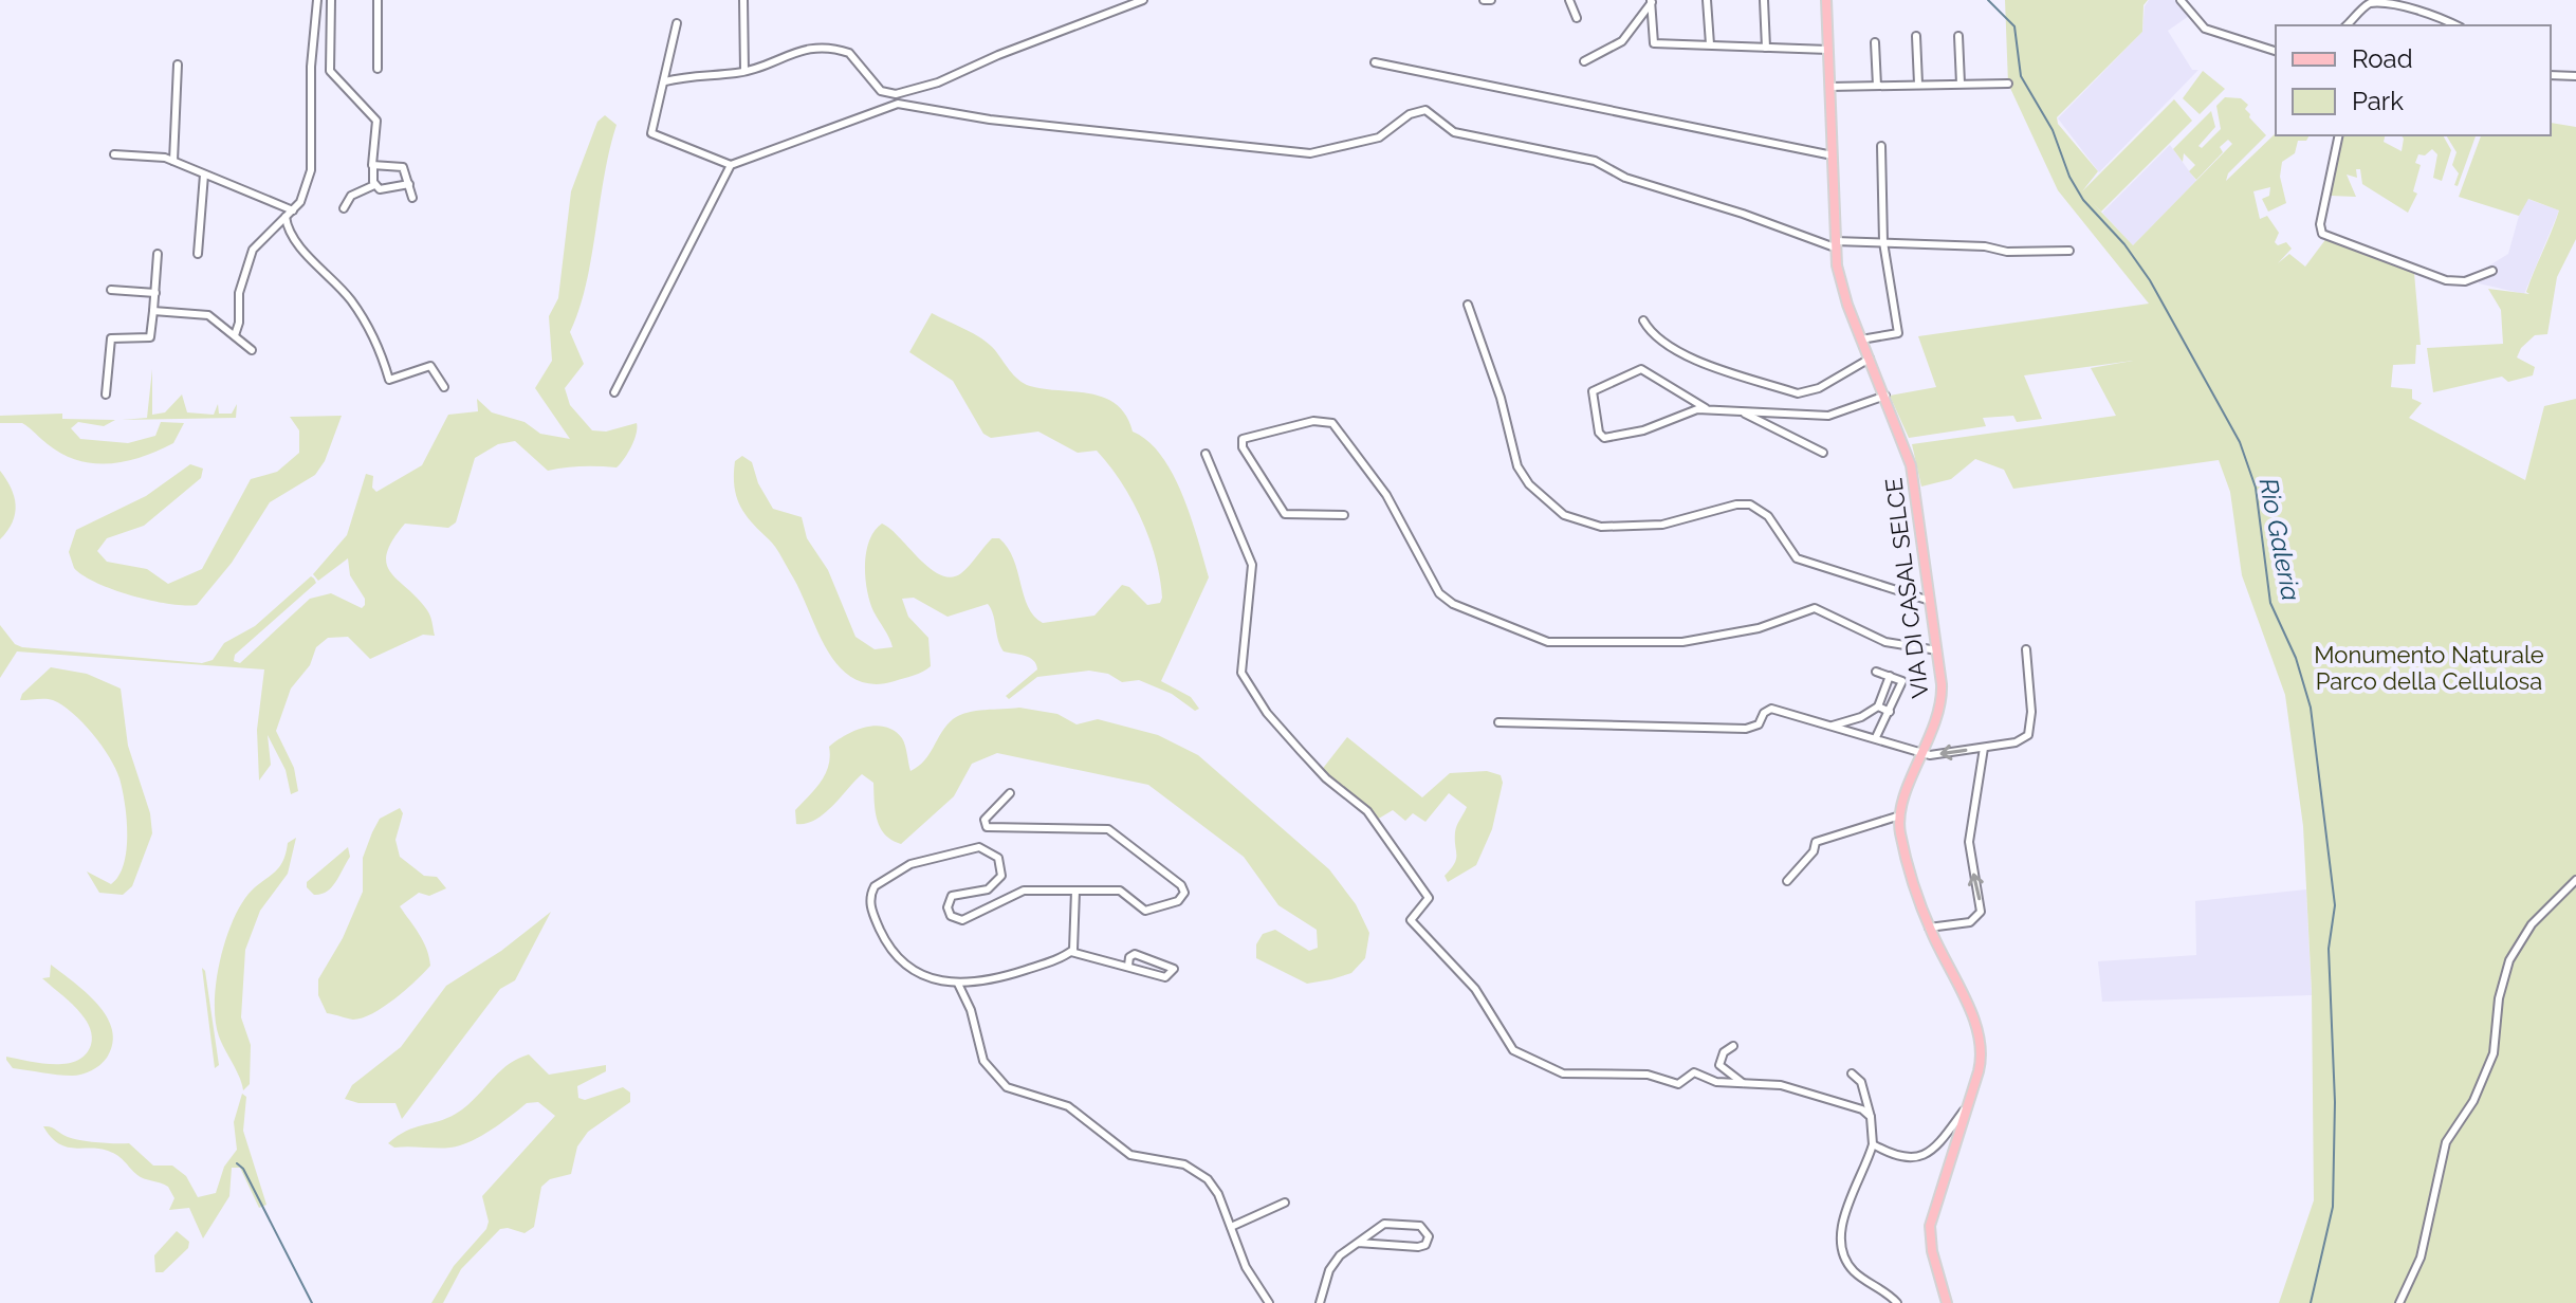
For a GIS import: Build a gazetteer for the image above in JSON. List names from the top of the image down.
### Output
{
  "streets": {
    "main road": ["VIA DI CASAL SELCE"]
  },
  "water": ["Rio Galeria"],
  "parks": ["Monumento Naturale Parco della Cellulosa"],
  "legend": ["Road", "Park"]
}
